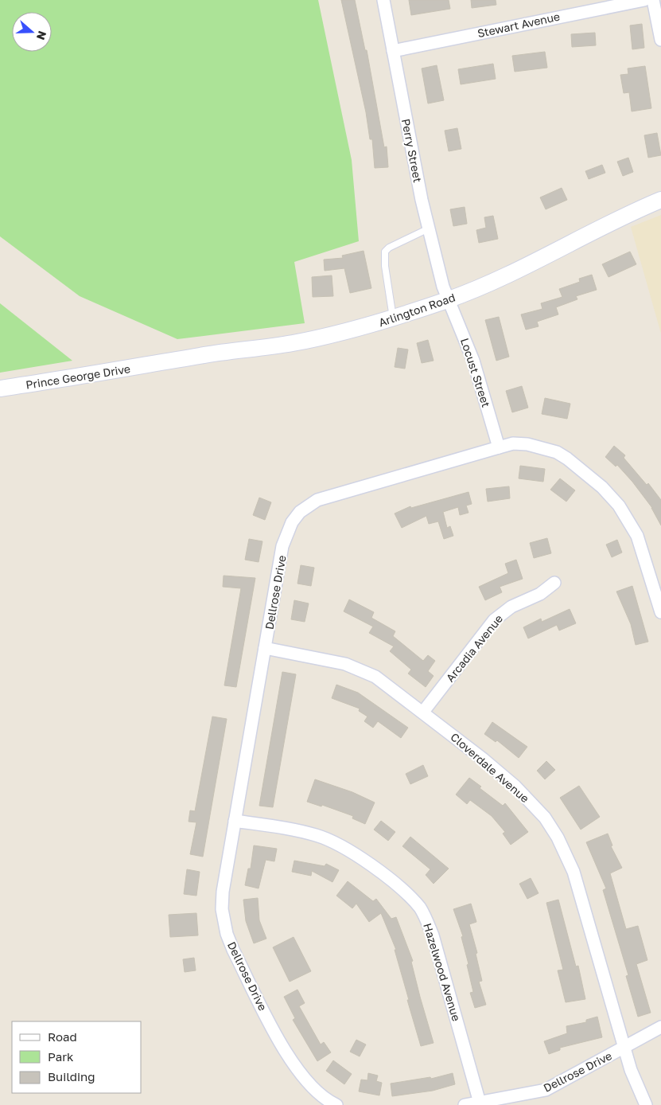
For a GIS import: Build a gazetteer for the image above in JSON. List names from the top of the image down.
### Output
{
  "streets": {
    "main road": ["Arlington Road", "Prince George Drive"],
    "street": [
      "Stewart Avenue",
      "Perry Street",
      "Locust Street",
      "Dellrose Drive",
      "Arcadia Avenue",
      "Cloverdale Avenue",
      "Hazelwood Avenue"
    ]
  },
  "crossings": [
    ["Stewart Avenue", "Perry Street"],
    ["Perry Street", "Arlington Road"],
    ["Perry Street", "Locust Street"],
    ["Arlington Road", "Locust Street"],
    ["Arlington Road", "Prince George Drive"],
    ["Locust Street", "Dellrose Drive"],
    ["Dellrose Drive", "Cloverdale Avenue"],
    ["Dellrose Drive", "Hazelwood Avenue"],
    ["Arcadia Avenue", "Cloverdale Avenue"]
  ],
  "legend": ["Road", "Park", "Building"],
  "north": "right"
}
